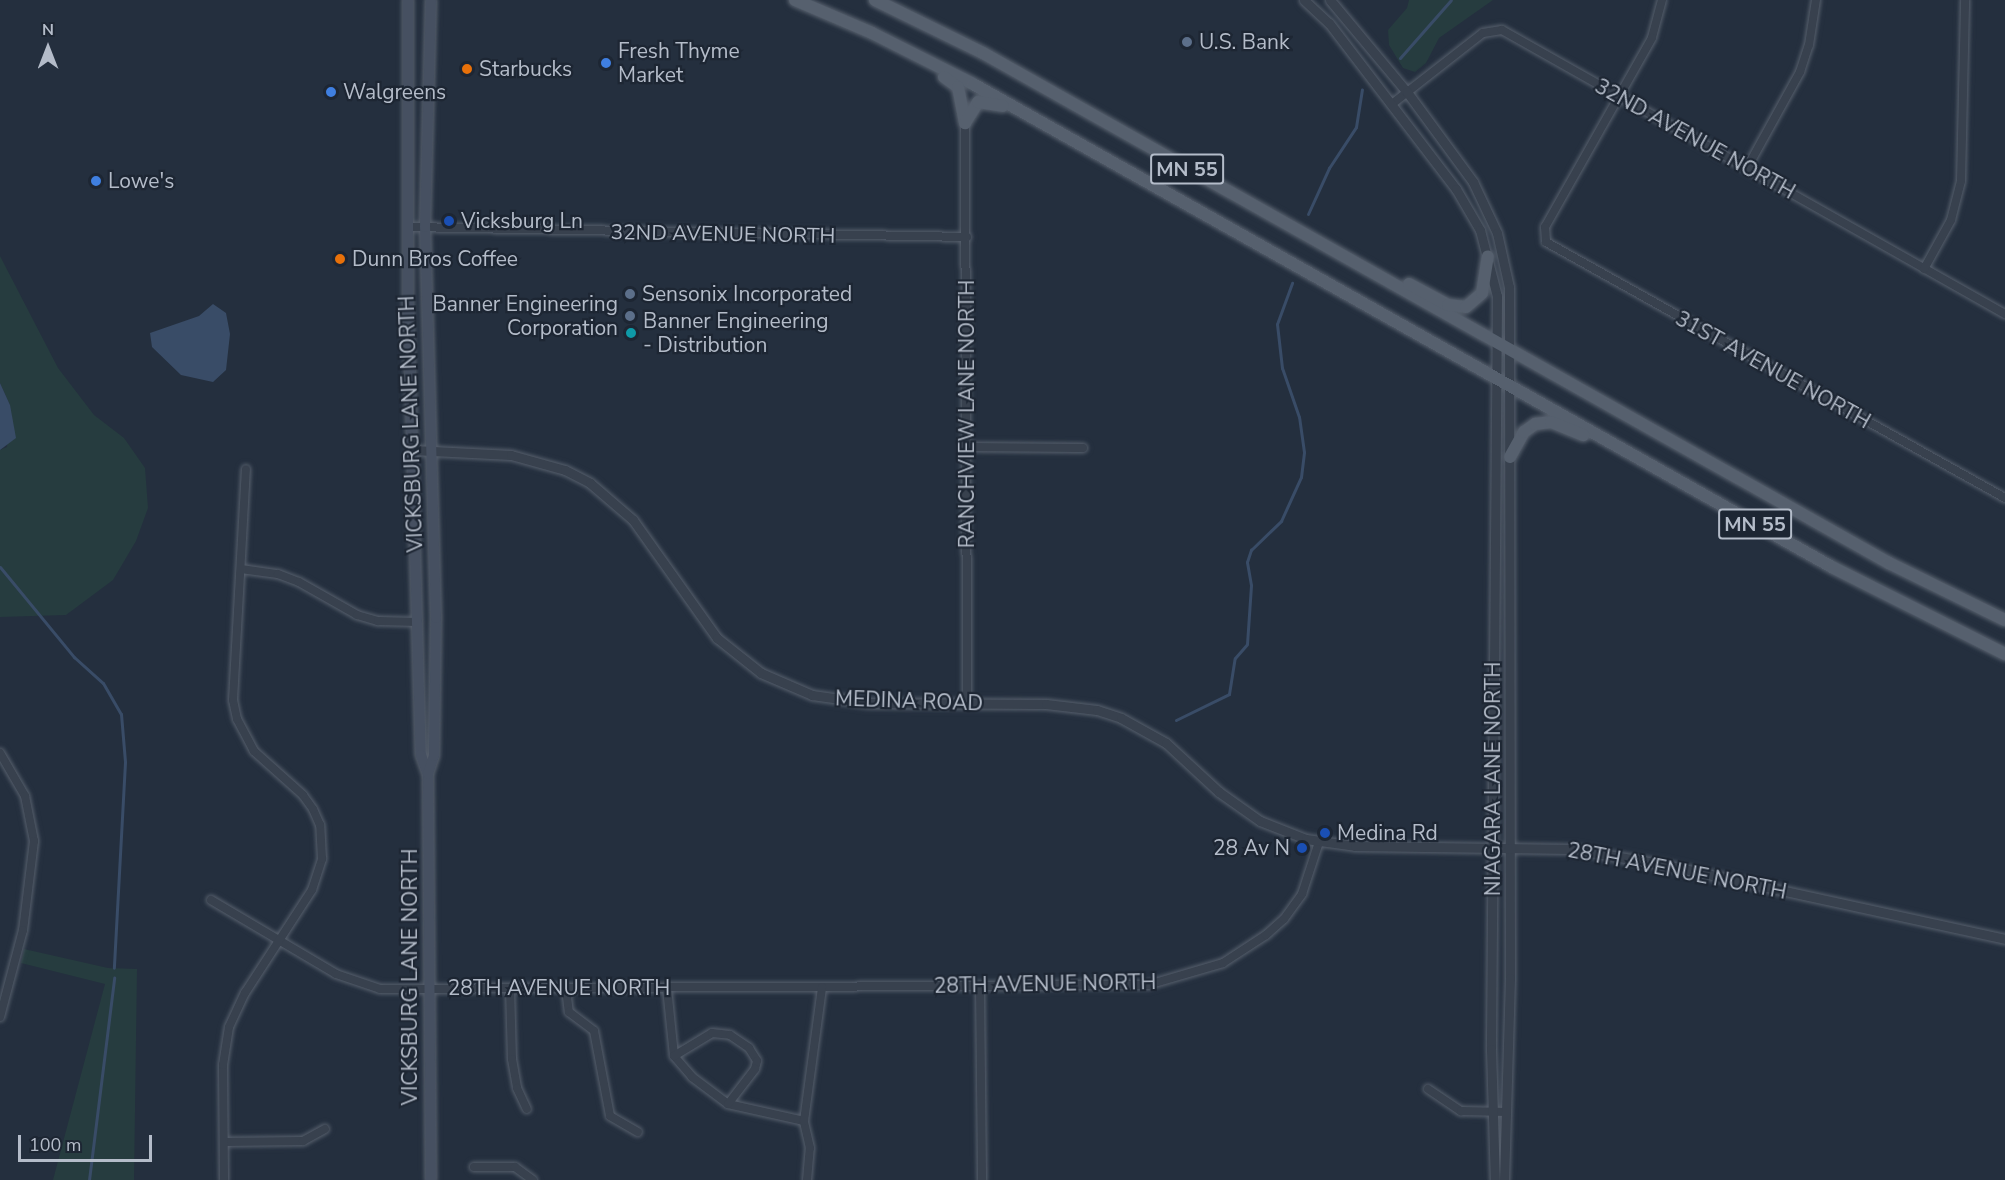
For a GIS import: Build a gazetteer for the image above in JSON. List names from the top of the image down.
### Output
{
  "streets": {
    "main road": ["MN 55", "VICKSBURG LANE NORTH"],
    "street": [
      "32ND AVENUE NORTH",
      "31ST AVENUE NORTH",
      "RANCHVIEW LANE NORTH",
      "MEDINA ROAD",
      "NIAGARA LANE NORTH",
      "28TH AVENUE NORTH"
    ]
  },
  "crossings": [
    ["32ND AVENUE NORTH", "31ST AVENUE NORTH"],
    ["32ND AVENUE NORTH", "RANCHVIEW LANE NORTH"],
    ["32ND AVENUE NORTH", "VICKSBURG LANE NORTH"],
    ["32ND AVENUE NORTH", "NIAGARA LANE NORTH"],
    ["MN 55", "NIAGARA LANE NORTH"],
    ["RANCHVIEW LANE NORTH", "MEDINA ROAD"],
    ["VICKSBURG LANE NORTH", "MEDINA ROAD"],
    ["VICKSBURG LANE NORTH", "28TH AVENUE NORTH"],
    ["MEDINA ROAD", "28TH AVENUE NORTH"],
    ["NIAGARA LANE NORTH", "28TH AVENUE NORTH"]
  ],
  "places": [
    "U.S. Bank",
    "Fresh Thyme Market",
    "Starbucks",
    "Walgreens",
    "Lowe's",
    "Vicksburg Ln",
    "Dunn Bros Coffee",
    "Sensonix Incorporated",
    "Banner Engineering Corporation",
    "Banner Engineering - Distribution",
    "Medina Rd",
    "28 Av N"
  ],
  "scale_bar": "100 m",
  "north": "top"
}
